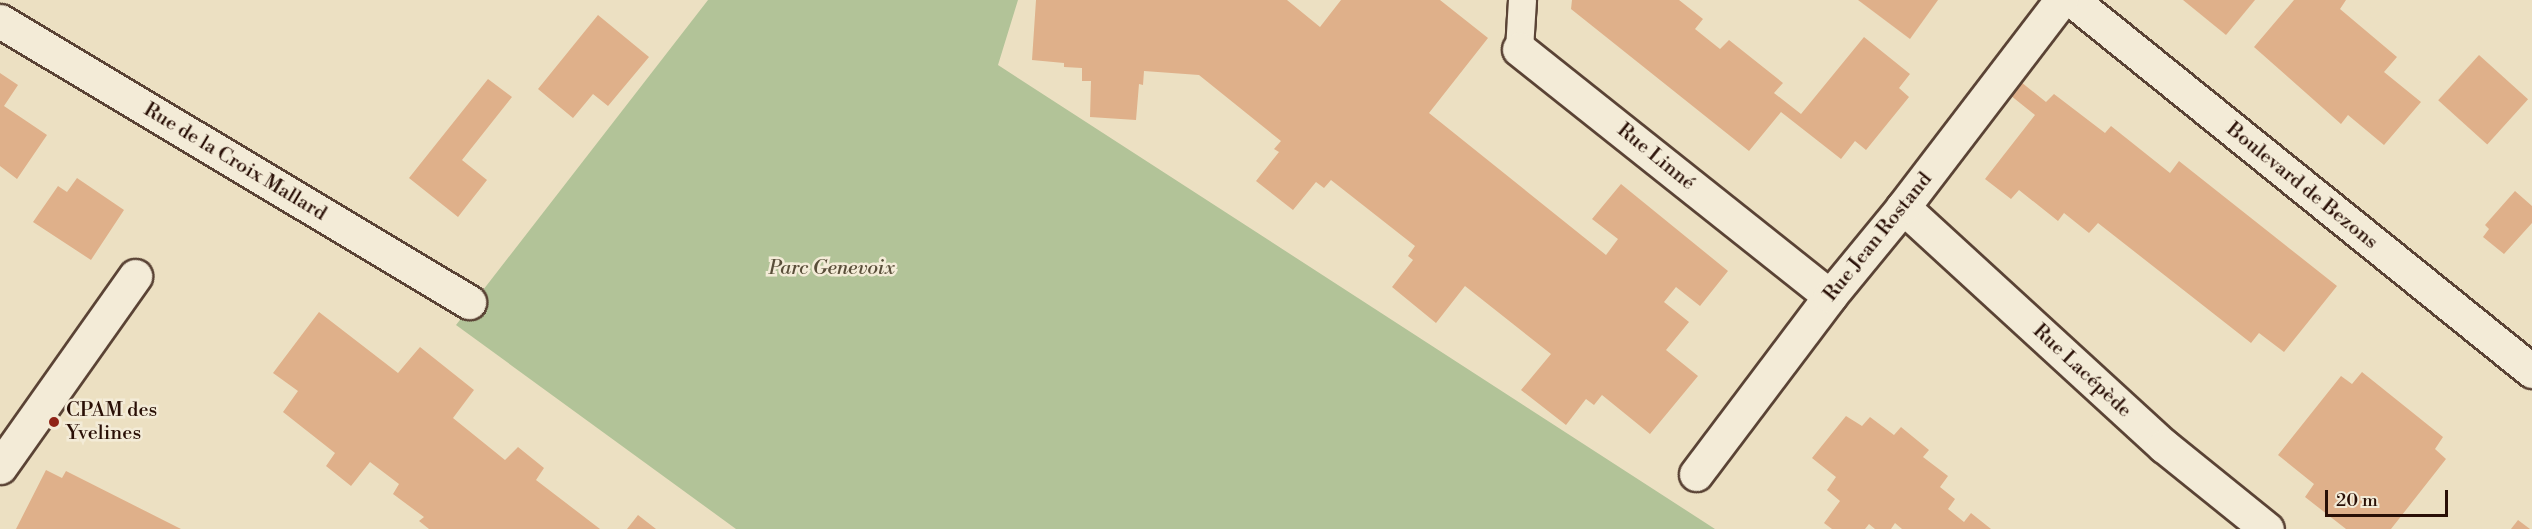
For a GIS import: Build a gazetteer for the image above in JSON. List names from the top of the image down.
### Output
{
  "streets": {
    "street": [
      "Rue Linné",
      "Rue de la Croix Mallard",
      "Boulevard de Bezons",
      "Rue Jean Rostand",
      "Rue Lacépède"
    ]
  },
  "crossings": [
    ["Rue Linné", "Rue Jean Rostand"],
    ["Rue Jean Rostand", "Rue Lacépède"]
  ],
  "parks": ["Parc Genevoix"],
  "places": ["CPAM des Yvelines"],
  "scale_bar": "20 m"
}
